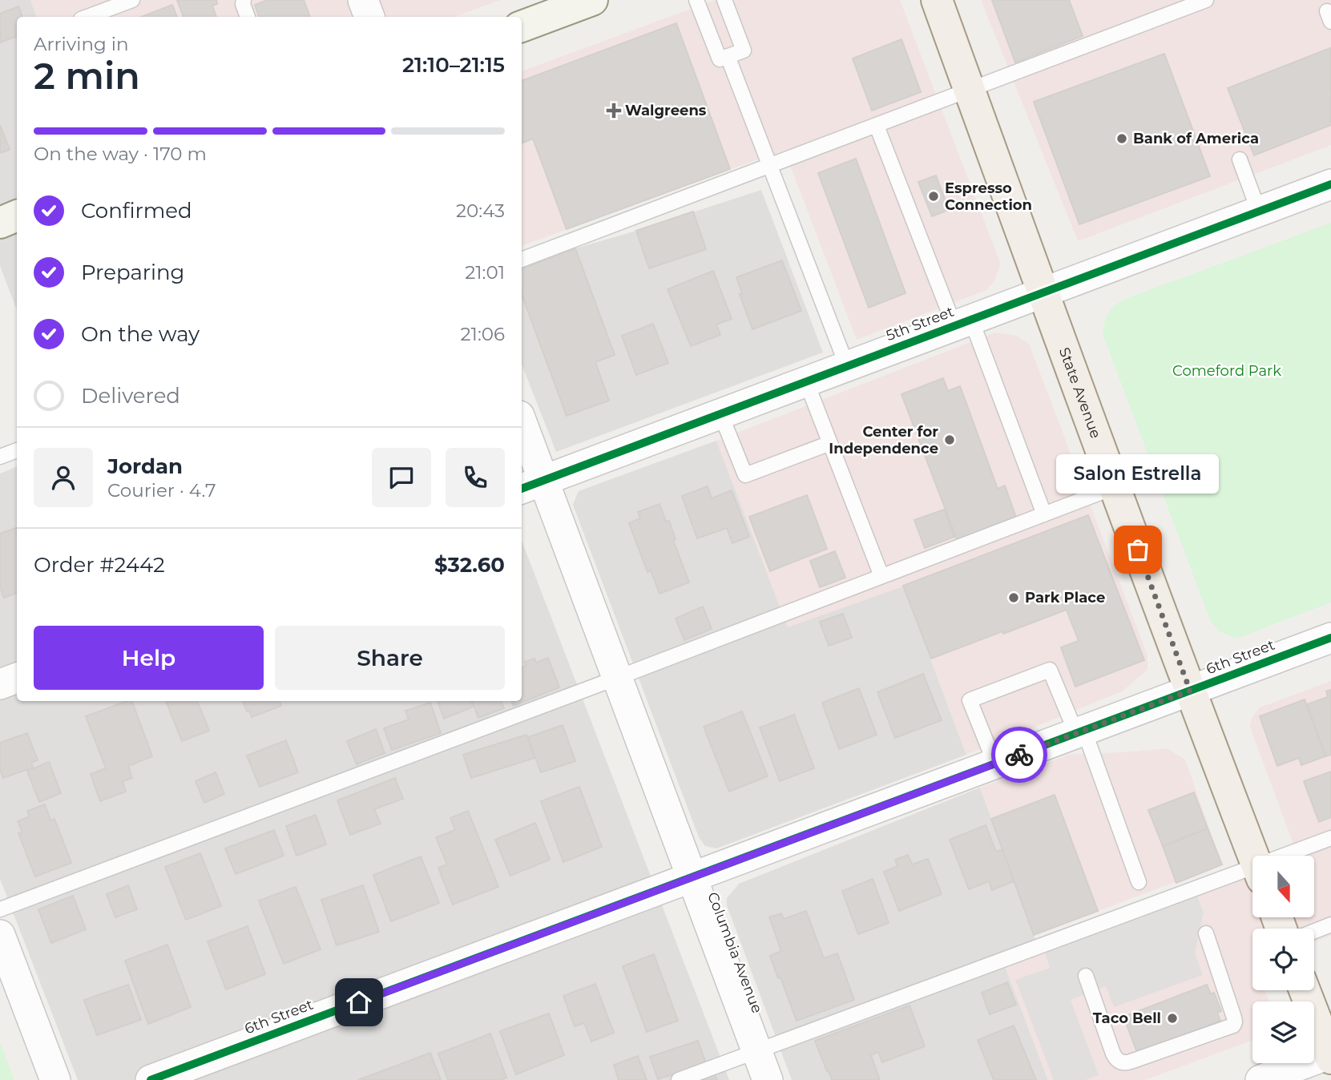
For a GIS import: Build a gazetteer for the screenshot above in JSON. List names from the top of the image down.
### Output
{
  "streets": {
    "main road": ["State Avenue"],
    "street": ["5th Street", "6th Street", "Columbia Avenue"]
  },
  "crossings": [
    ["5th Street", "State Avenue"],
    ["5th Street", "Columbia Avenue"],
    ["State Avenue", "6th Street"],
    ["6th Street", "Columbia Avenue"]
  ],
  "parks": ["Comeford Park"],
  "places": {
    "health": ["Walgreens"],
    "other": [
      "Bank of America",
      "Espresso Connection",
      "Center for Independence",
      "Salon Estrella",
      "Park Place",
      "Taco Bell"
    ]
  },
  "north": "bottom",
  "page": {
    "heading": ["2 min", "Arriving in", "21:10–21:15"],
    "panel": [
      "Jordan",
      "Courier · 4.7",
      "Order #2442",
      "$32.60"
    ],
    "bar": "On the way · 170 m",
    "list": [
      ["Confirmed", "20:43"],
      ["Preparing", "21:01"],
      ["On the way", "21:06"],
      "Delivered"
    ],
    "bubble": "Salon Estrella",
    "buttons": ["Help", "Share"]
  }
}
